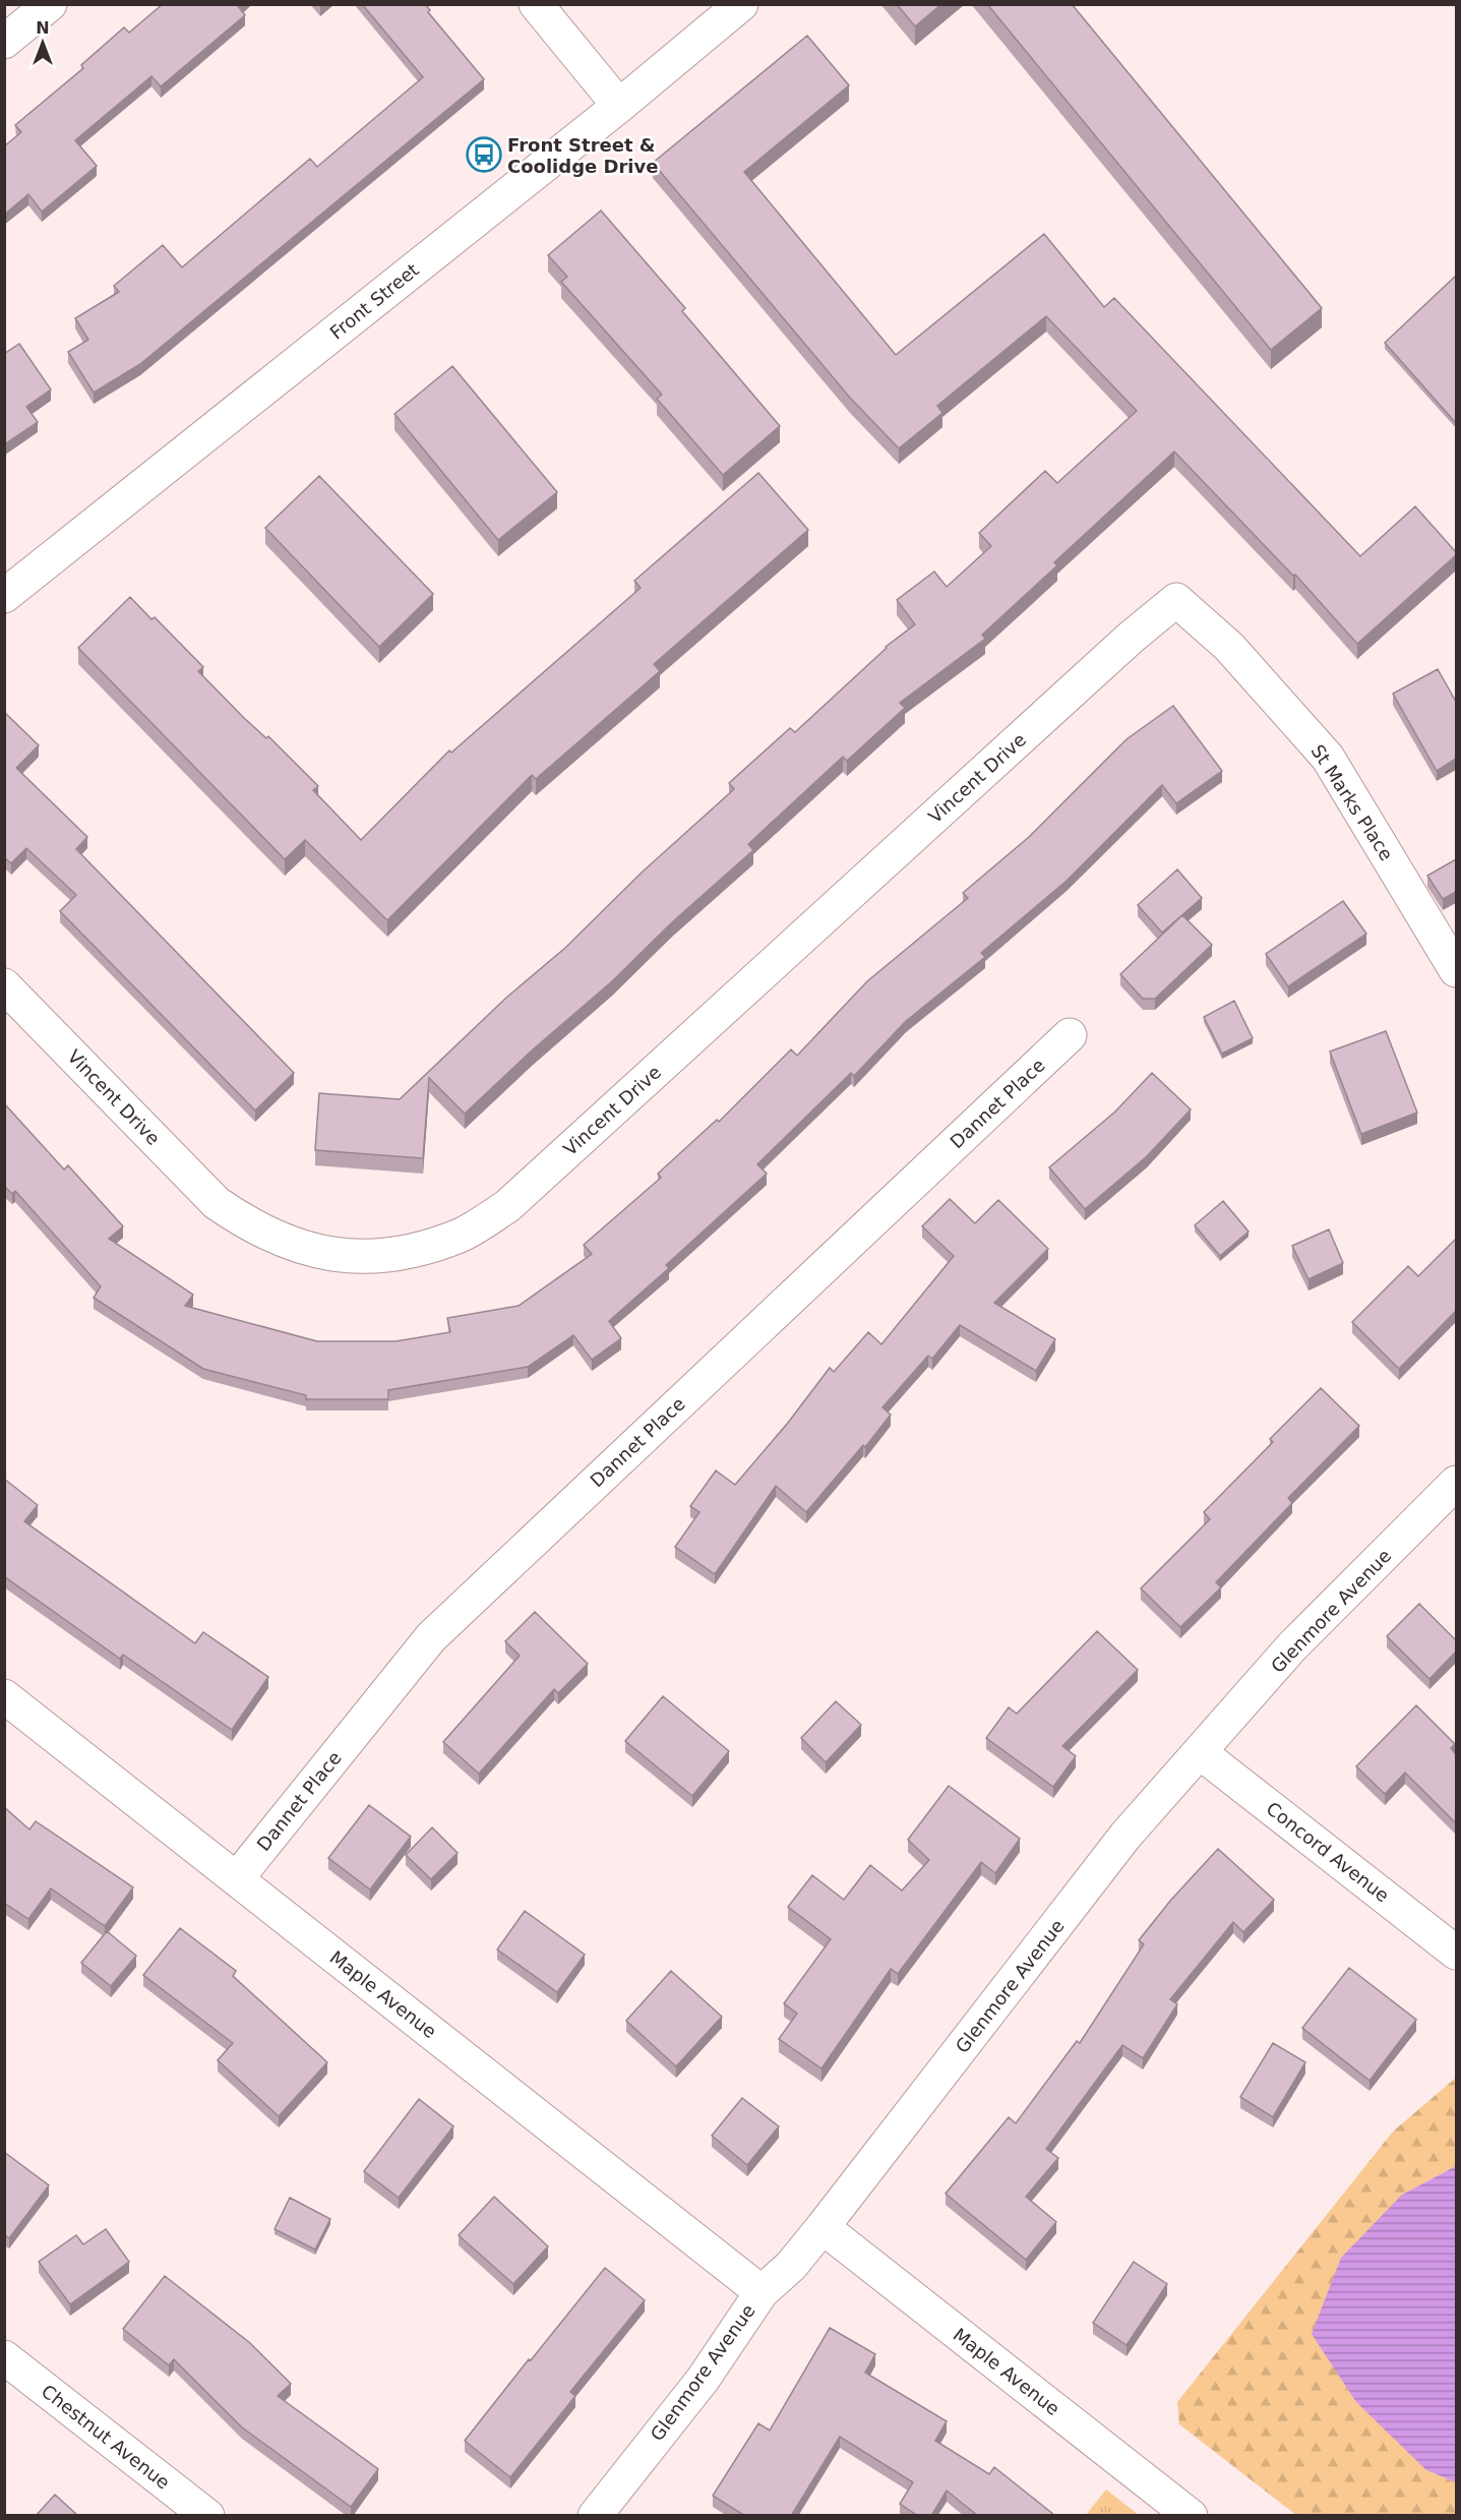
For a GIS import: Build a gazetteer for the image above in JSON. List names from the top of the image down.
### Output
{
  "streets": {
    "street": [
      "Front Street",
      "Vincent Drive",
      "St Marks Place",
      "Dannet Place",
      "Glenmore Avenue",
      "Concord Avenue",
      "Maple Avenue",
      "Chestnut Avenue"
    ]
  },
  "crossings": [
    ["Vincent Drive", "St Marks Place"],
    ["Dannet Place", "Maple Avenue"],
    ["Glenmore Avenue", "Concord Avenue"],
    ["Glenmore Avenue", "Maple Avenue"]
  ],
  "places": {
    "bus stop": ["Front Street & Coolidge Drive"]
  },
  "north": "top"
}
